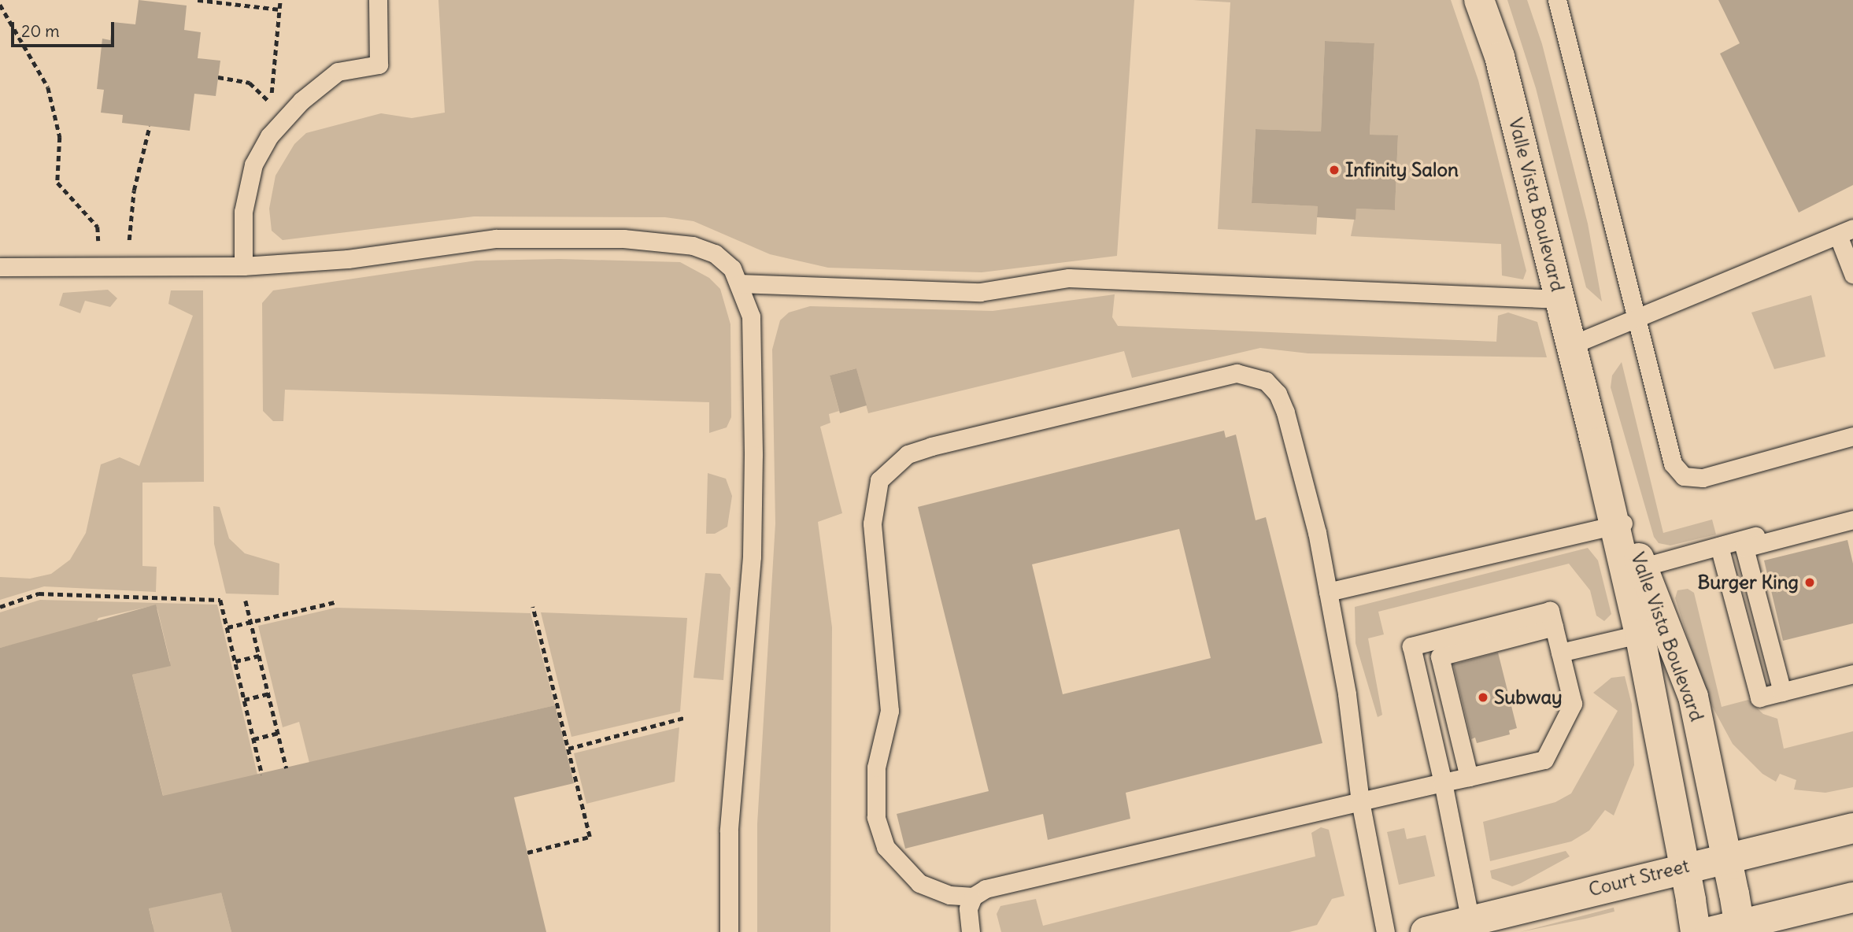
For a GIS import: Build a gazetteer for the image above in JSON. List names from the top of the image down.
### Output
{
  "streets": {
    "street": ["Valle Vista Boulevard", "Court Street"]
  },
  "crossings": [
    ["Valle Vista Boulevard", "Court Street"]
  ],
  "places": ["Infinity Salon", "Burger King", "Subway"],
  "scale_bar": "20 m"
}
